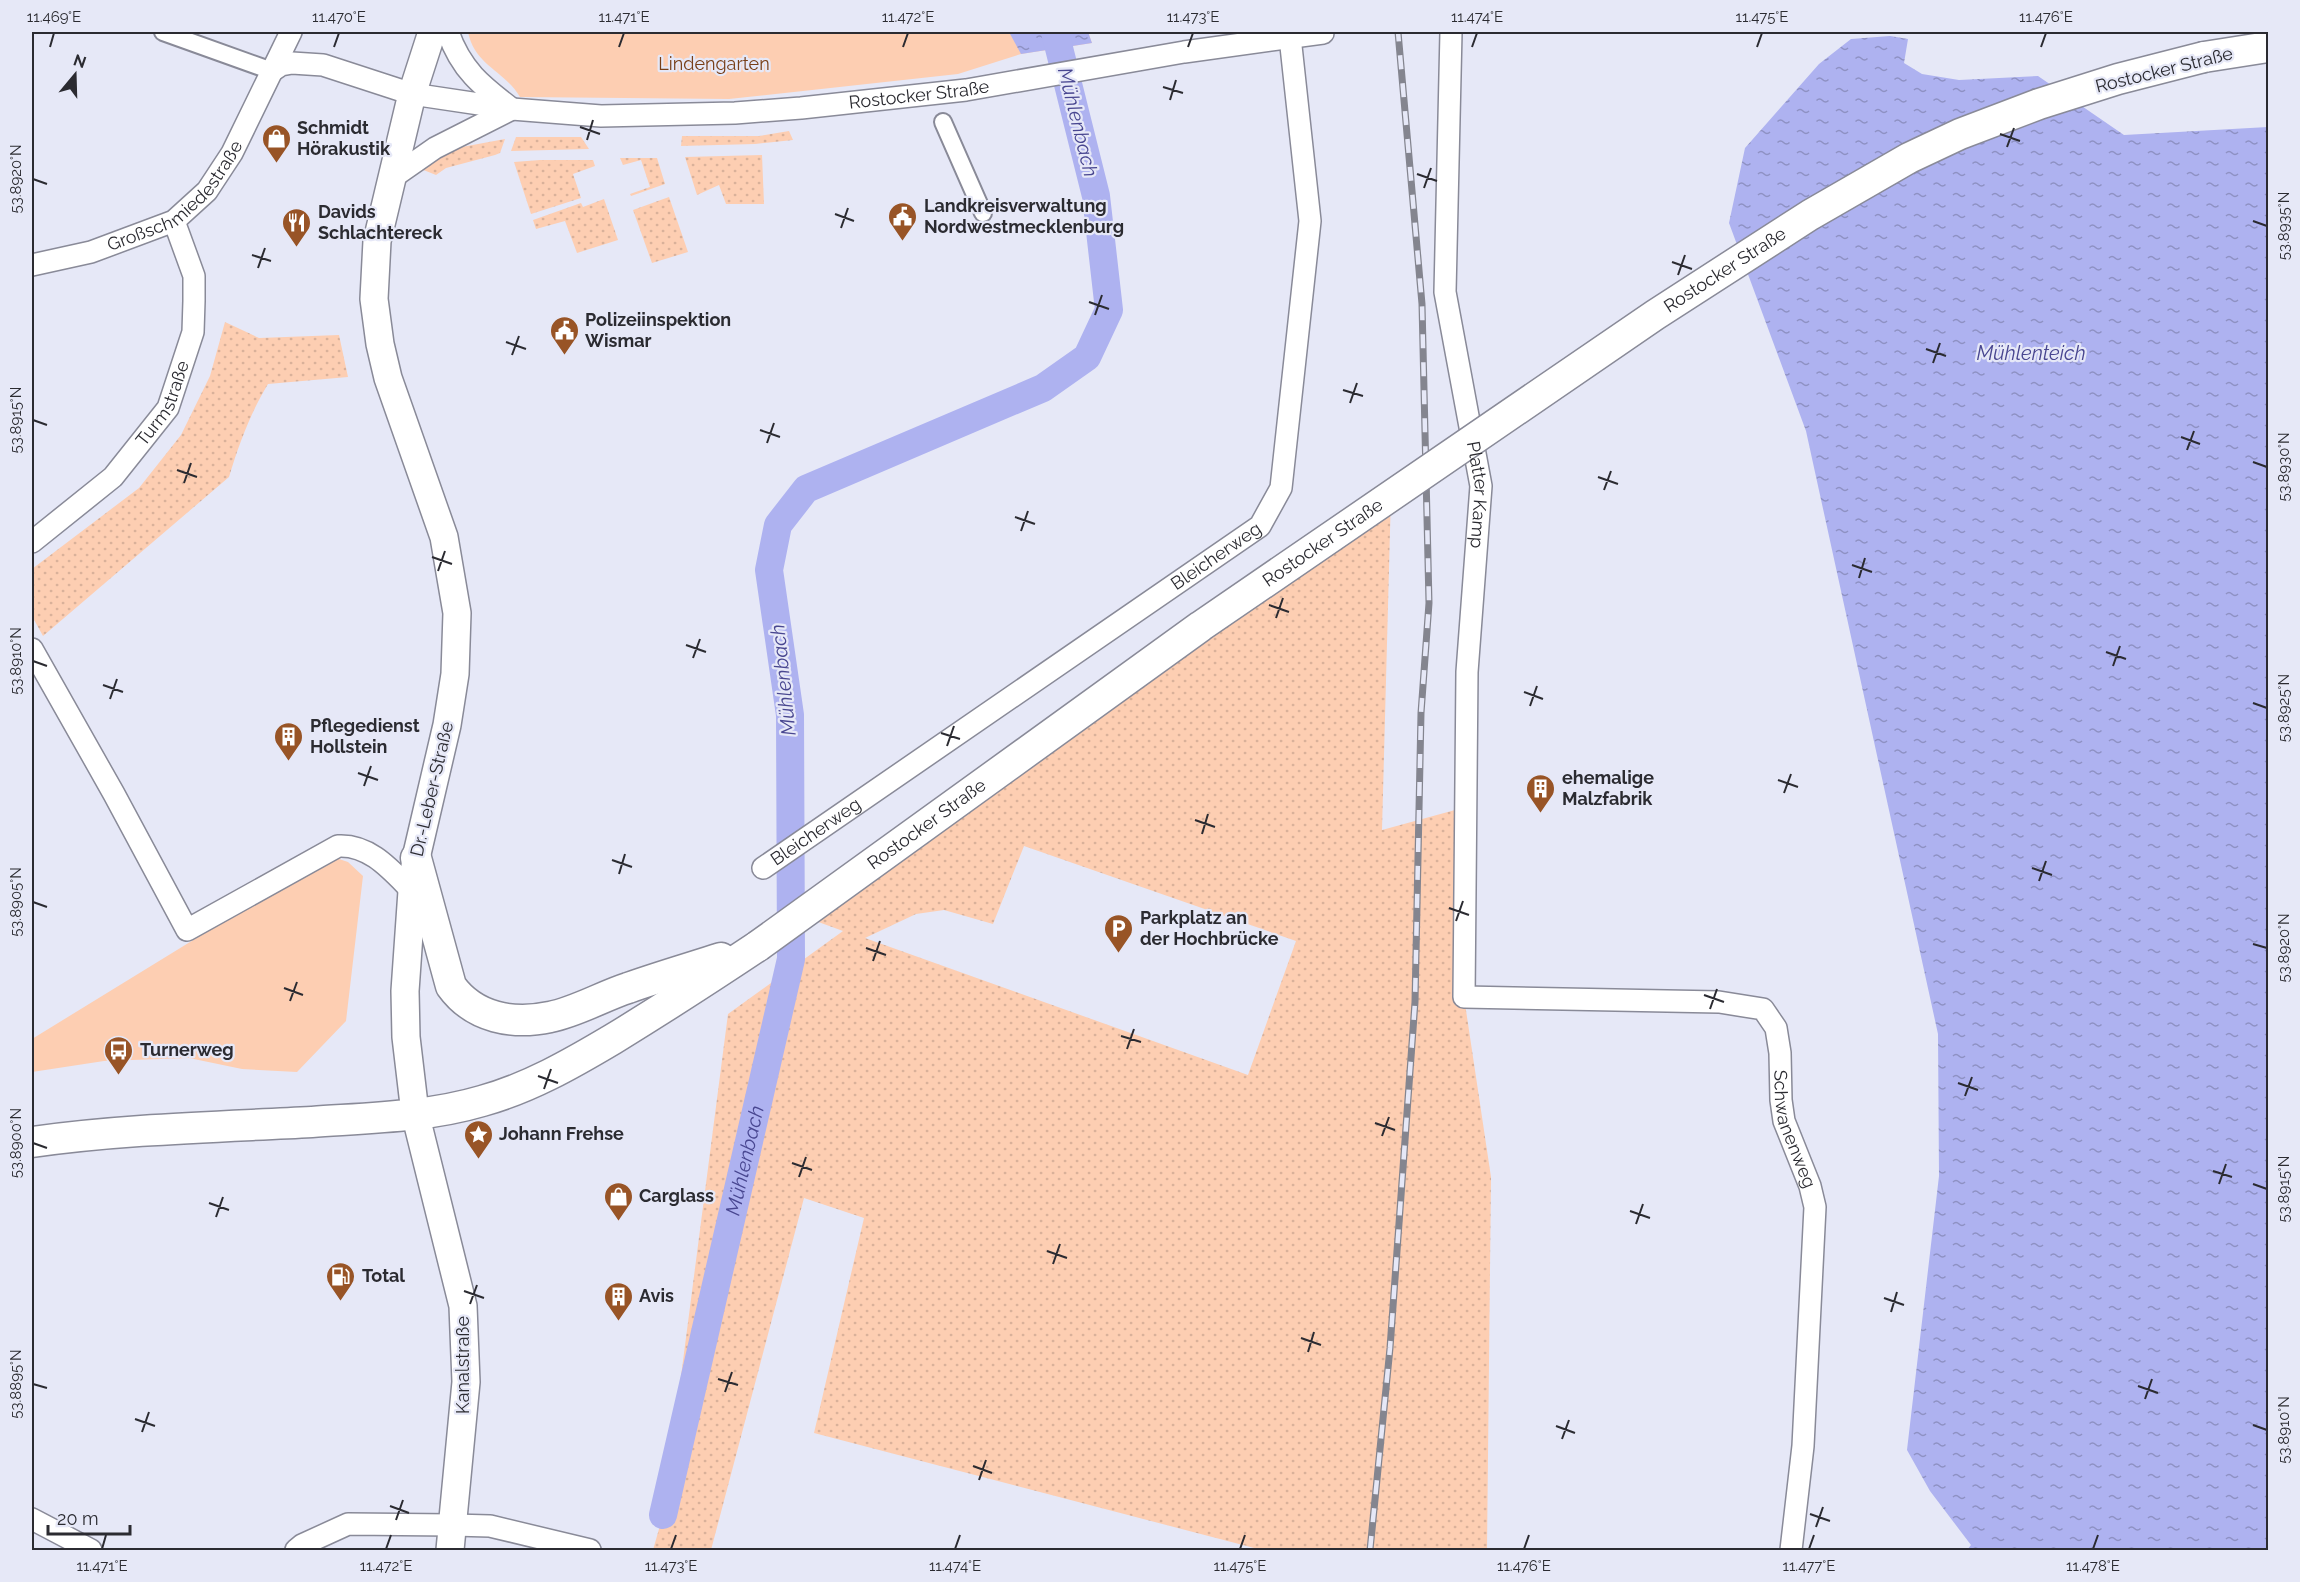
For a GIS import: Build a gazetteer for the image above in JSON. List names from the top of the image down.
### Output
{
  "streets": {
    "main road": ["Rostocker Straße"],
    "street": [
      "Großschmiedestraße",
      "Turmstraße",
      "Platter Kamp",
      "Bleicherweg",
      "Dr.-Leber-Straße",
      "Schwanenweg",
      "Kanalstraße"
    ]
  },
  "crossings": [
    ["Rostocker Straße", "Großschmiedestraße"],
    ["Rostocker Straße", "Bleicherweg"],
    ["Rostocker Straße", "Dr.-Leber-Straße"],
    ["Rostocker Straße", "Kanalstraße"],
    ["Großschmiedestraße", "Turmstraße"],
    ["Platter Kamp", "Schwanenweg"],
    ["Dr.-Leber-Straße", "Kanalstraße"]
  ],
  "water": ["Mühlenbach", "Mühlenteich"],
  "parks": ["Lindengarten"],
  "places": {
    "shop": ["Schmidt Hörakustik", "Carglass"],
    "public building": ["Landkreisverwaltung Nordwestmecklenburg", "Polizeiinspektion Wismar"],
    "restaurant": ["Davids Schlachtereck"],
    "building": ["Pflegedienst Hollstein", "ehemalige Malzfabrik", "Avis"],
    "parking": ["Parkplatz an der Hochbrücke"],
    "bus stop": ["Turnerweg"],
    "place": ["Johann Frehse"],
    "fuel station": ["Total"]
  },
  "scale_bar": "20 m",
  "north": "top",
  "coordinates": [
    "11.469°E",
    "11.470°E",
    "11.471°E",
    "11.472°E",
    "11.473°E",
    "11.474°E",
    "11.475°E",
    "11.476°E",
    "53.8920°N",
    "53.8935°N",
    "53.8915°N",
    "53.8930°N",
    "53.8910°N",
    "53.8925°N",
    "53.8905°N",
    "53.8900°N",
    "53.8895°N",
    "11.477°E",
    "11.478°E"
  ]
}
